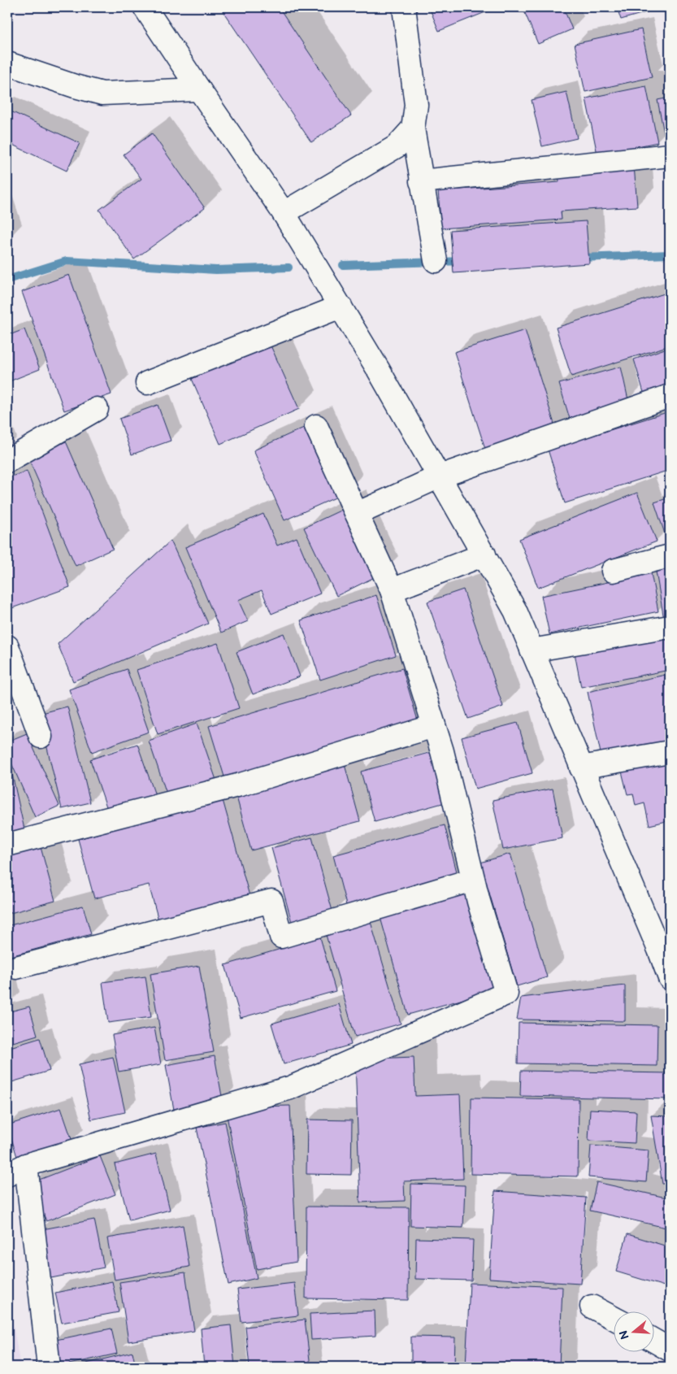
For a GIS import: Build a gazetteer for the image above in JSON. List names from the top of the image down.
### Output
{
  "north": "left"
}
